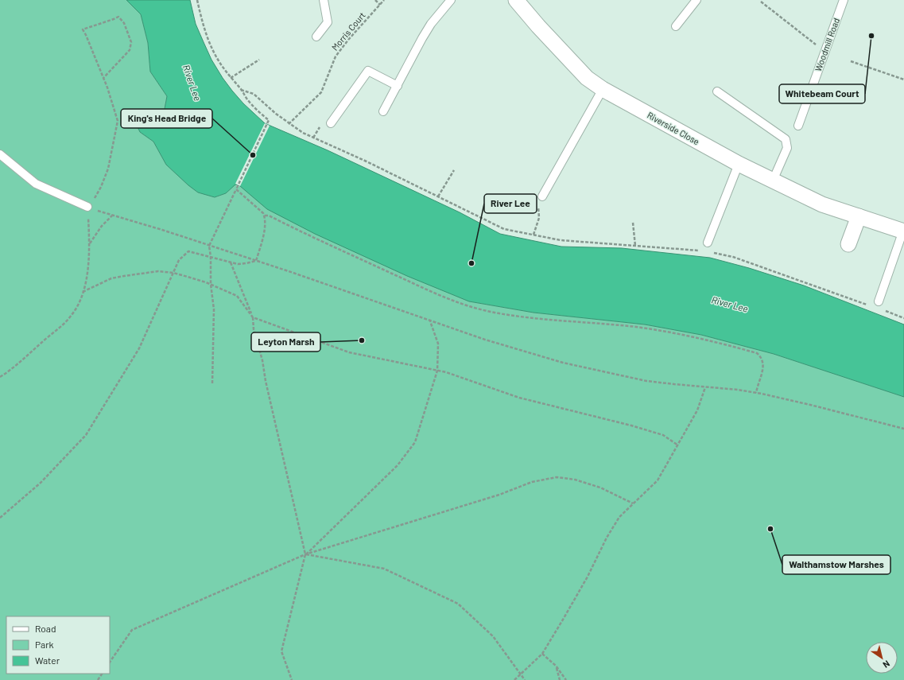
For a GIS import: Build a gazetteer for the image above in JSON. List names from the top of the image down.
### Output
{
  "streets": {
    "street": ["Riverside Close"],
    "lane": ["Woodmill Road"],
    "path": ["Morris Court"]
  },
  "water": ["River Lee"],
  "places": [
    "Whitebeam Court",
    "King's Head Bridge",
    "River Lee",
    "Leyton Marsh",
    "Walthamstow Marshes"
  ],
  "legend": ["Road", "Park", "Water"],
  "north": "bottom right"
}
